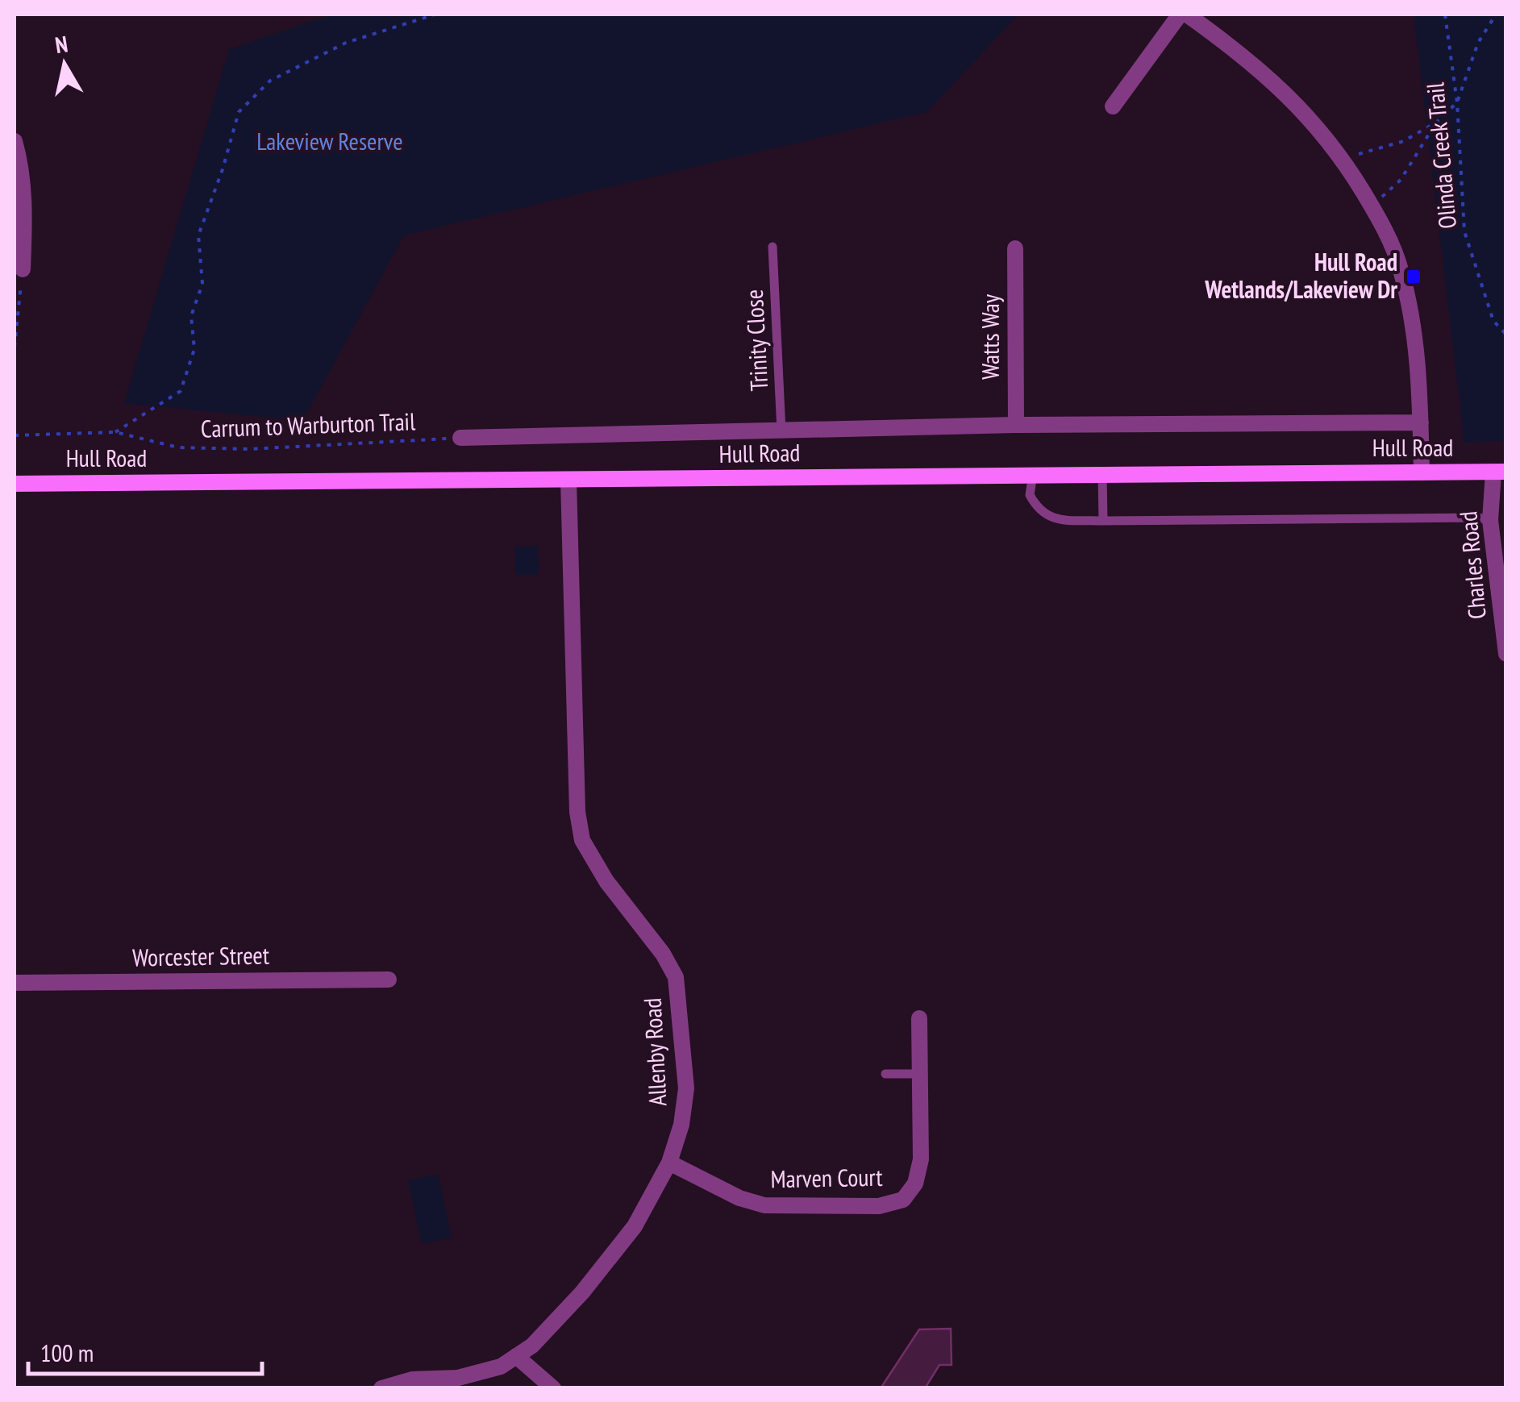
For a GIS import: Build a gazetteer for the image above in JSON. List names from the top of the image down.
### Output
{
  "streets": {
    "main road": ["Hull Road"],
    "street": [
      "Watts Way",
      "Charles Road",
      "Worcester Street",
      "Allenby Road",
      "Marven Court"
    ],
    "lane": ["Trinity Close"],
    "path": ["Olinda Creek Trail", "Carrum to Warburton Trail"]
  },
  "crossings": [
    ["Watts Way", "Hull Road"],
    ["Trinity Close", "Hull Road"],
    ["Carrum to Warburton Trail", "Hull Road"],
    ["Hull Road", "Charles Road"],
    ["Hull Road", "Allenby Road"],
    ["Allenby Road", "Marven Court"]
  ],
  "parks": ["Lakeview Reserve"],
  "places": {
    "transit": ["Hull Road Wetlands/Lakeview Dr"]
  },
  "scale_bar": "100 m",
  "north": "top"
}
